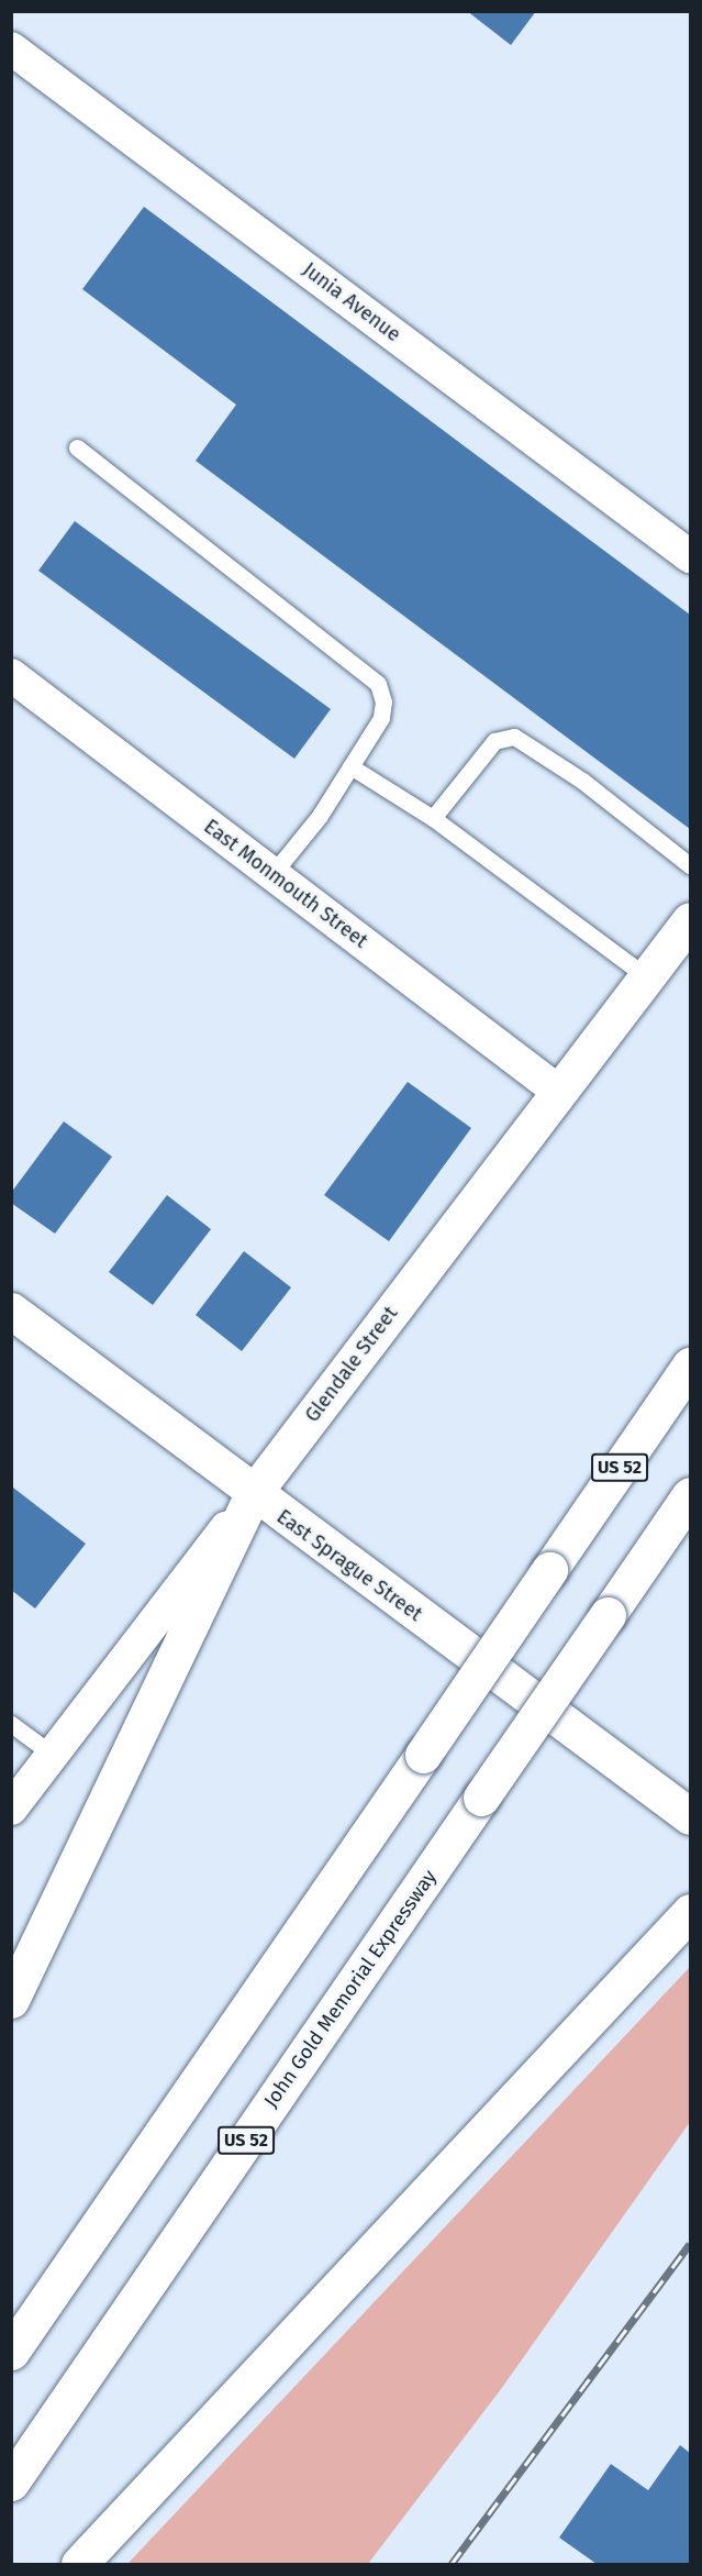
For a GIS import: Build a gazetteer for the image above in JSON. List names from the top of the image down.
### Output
{
  "streets": {
    "main road": [
      "Glendale Street",
      "US 52",
      "East Sprague Street",
      "John Gold Memorial Expressway"
    ],
    "street": ["Junia Avenue", "East Monmouth Street"]
  },
  "crossings": [
    ["East Monmouth Street", "Glendale Street"],
    ["Glendale Street", "East Sprague Street"]
  ]
}
